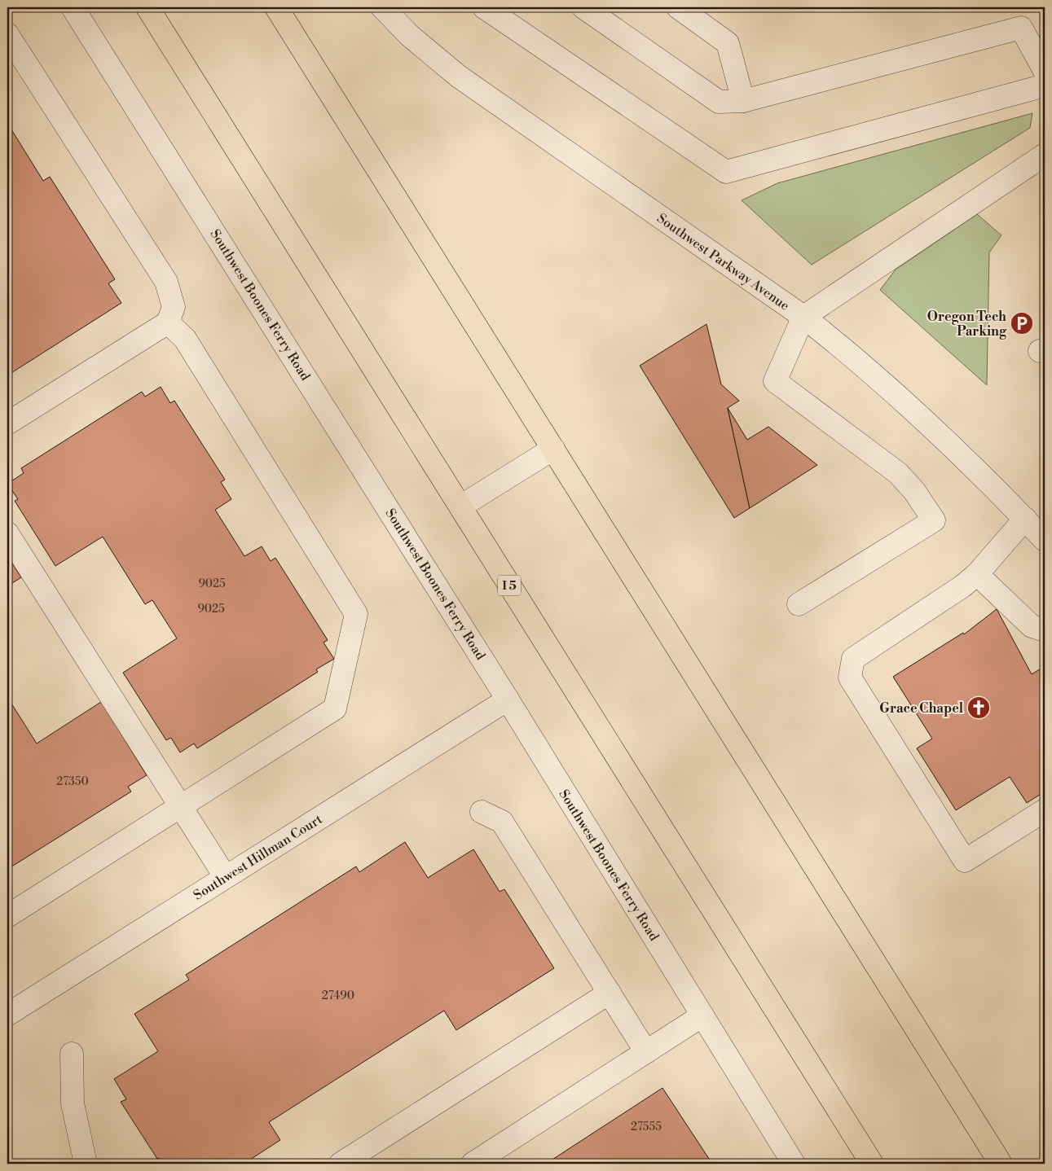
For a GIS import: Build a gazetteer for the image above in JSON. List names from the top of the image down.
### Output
{
  "streets": {
    "highway": ["I 5"],
    "street": ["Southwest Parkway Avenue", "Southwest Boones Ferry Road", "Southwest Hillman Court"]
  },
  "crossings": [
    ["Southwest Boones Ferry Road", "Southwest Hillman Court"]
  ],
  "places": {
    "parking": ["Oregon Tech Parking"],
    "church": ["Grace Chapel"]
  },
  "house_numbers": [
    "9025",
    "9025",
    "27350",
    "27490",
    "27555"
  ]
}
